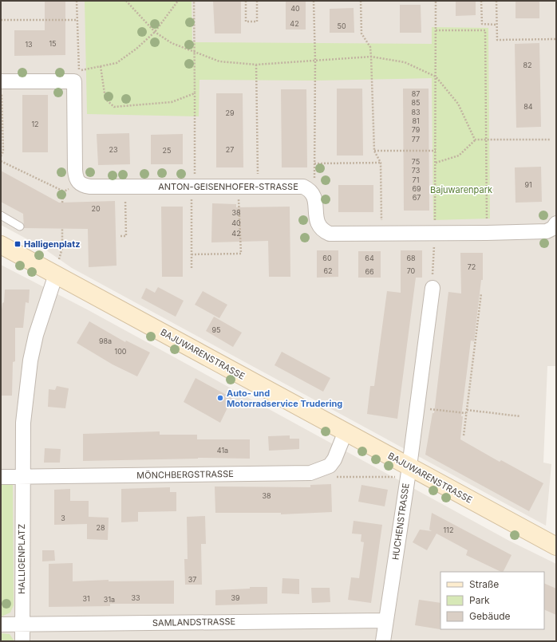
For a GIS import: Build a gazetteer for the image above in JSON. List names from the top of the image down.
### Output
{
  "streets": {
    "main road": ["BAJUWARENSTRASSE"],
    "street": [
      "ANTON-GEISENHOFER-STRASSE",
      "MÖNCHBERGSTRASSE",
      "HUCHENSTRASSE",
      "HALLIGENPLATZ",
      "SAMLANDSTRASSE"
    ]
  },
  "crossings": [
    ["BAJUWARENSTRASSE", "MÖNCHBERGSTRASSE"],
    ["BAJUWARENSTRASSE", "HUCHENSTRASSE"],
    ["BAJUWARENSTRASSE", "HALLIGENPLATZ"],
    ["MÖNCHBERGSTRASSE", "HALLIGENPLATZ"],
    ["HUCHENSTRASSE", "SAMLANDSTRASSE"],
    ["HALLIGENPLATZ", "SAMLANDSTRASSE"]
  ],
  "parks": ["Bajuwarenpark"],
  "places": {
    "transit": ["Halligenplatz"],
    "other": ["Auto- und Motorradservice Trudering"]
  },
  "house_numbers": [
    "40",
    "42",
    "50",
    "15",
    "13",
    "82",
    "87",
    "85",
    "84",
    "83",
    "29",
    "81",
    "12",
    "79",
    "77",
    "23",
    "27",
    "25",
    "75",
    "73",
    "71",
    "91",
    "69",
    "67",
    "20",
    "38",
    "40",
    "42",
    "60",
    "64",
    "68",
    "72",
    "62",
    "70",
    "66",
    "95",
    "98a",
    "100",
    "41a",
    "38",
    "3",
    "28",
    "112",
    "37",
    "33",
    "39",
    "31",
    "31a"
  ],
  "legend": ["Straße", "Park", "Gebäude"]
}
